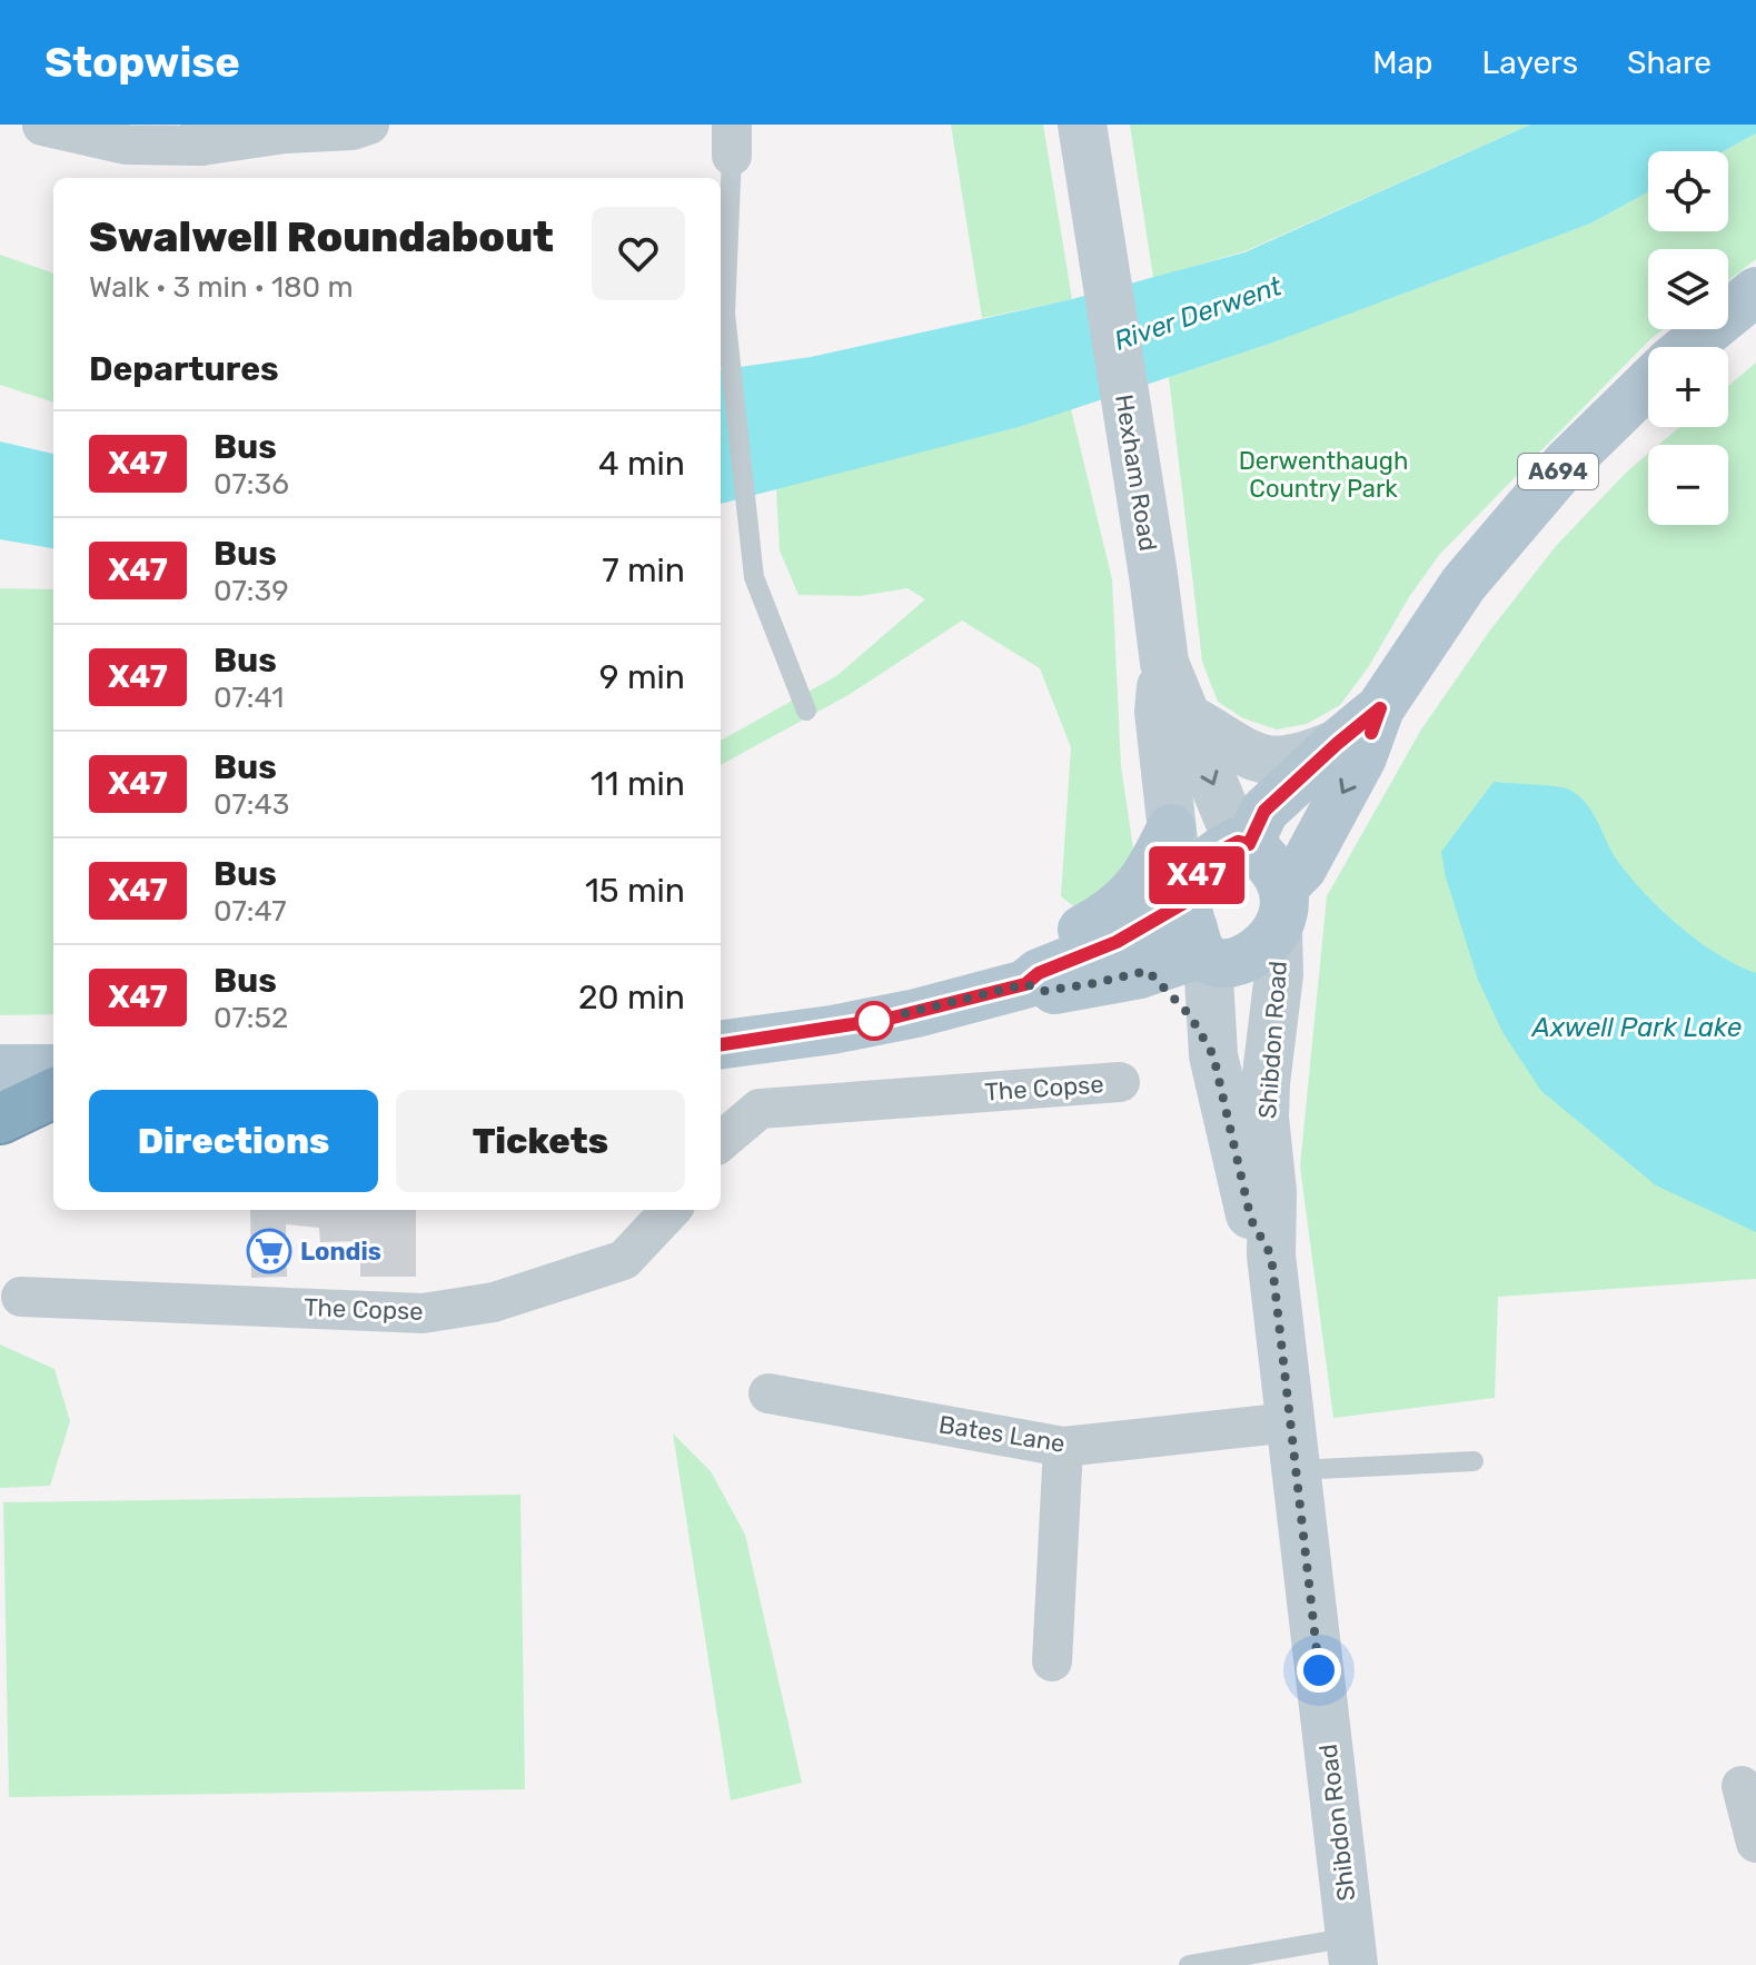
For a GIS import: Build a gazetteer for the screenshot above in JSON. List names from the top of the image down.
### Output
{
  "streets": {
    "main road": ["A694", "Hexham Road", "Shibdon Road"],
    "street": ["The Copse", "Bates Lane"]
  },
  "crossings": [
    ["A694", "Hexham Road"],
    ["A694", "Shibdon Road"],
    ["Hexham Road", "Shibdon Road"],
    ["Shibdon Road", "Bates Lane"]
  ],
  "water": ["River Derwent", "Axwell Park Lake"],
  "parks": ["Derwenthaugh Country Park"],
  "places": {
    "supermarket": ["Londis"]
  },
  "lines": ["bus line X47"],
  "page": {
    "header": "Stopwise",
    "nav": ["Map", "Layers", "Share"],
    "on_map": "X47",
    "map_buttons": ["+", "−"],
    "heading": [
      ["Swalwell Roundabout", "Walk · 3 min · 180 m"],
      "Departures"
    ],
    "list": [
      {
        "mark": "X47",
        "name": "Bus",
        "note": "07:36",
        "value": "4 min"
      },
      {
        "mark": "X47",
        "name": "Bus",
        "note": "07:39",
        "value": "7 min"
      },
      {
        "mark": "X47",
        "name": "Bus",
        "note": "07:41",
        "value": "9 min"
      },
      {
        "mark": "X47",
        "name": "Bus",
        "note": "07:43",
        "value": "11 min"
      },
      {
        "mark": "X47",
        "name": "Bus",
        "note": "07:47",
        "value": "15 min"
      },
      {
        "mark": "X47",
        "name": "Bus",
        "note": "07:52",
        "value": "20 min"
      }
    ],
    "buttons": ["Directions", "Tickets"]
  }
}
